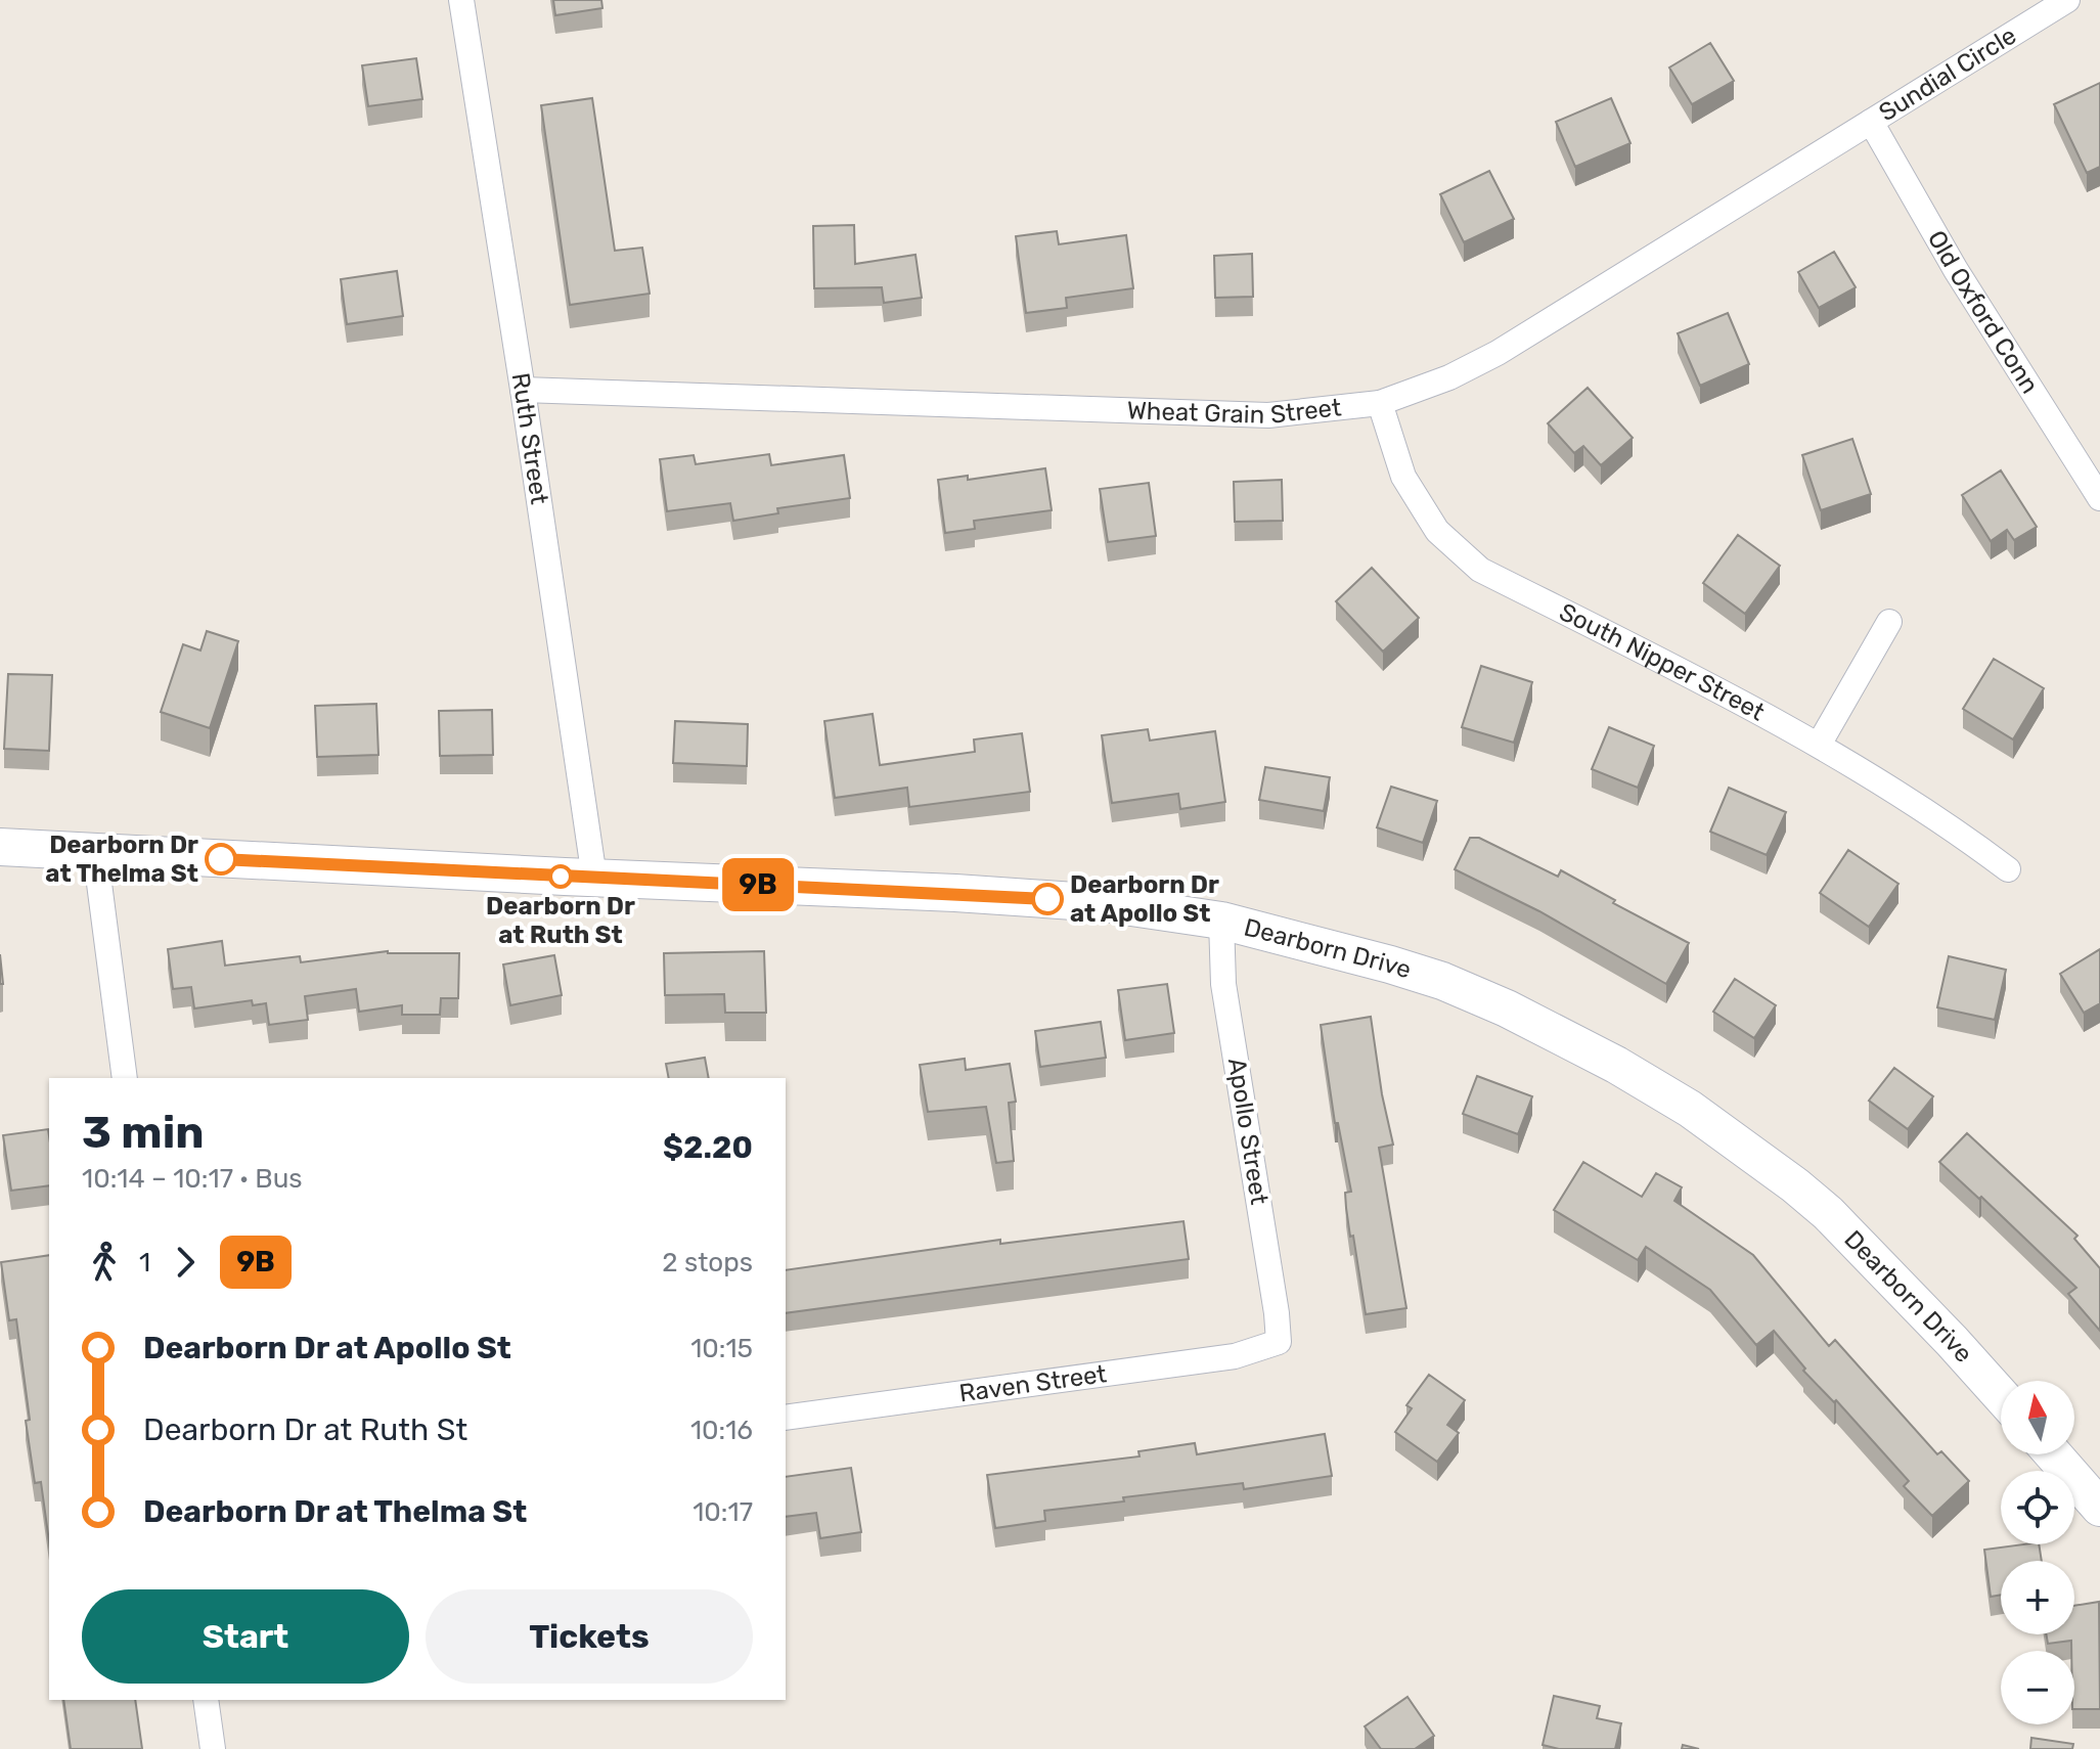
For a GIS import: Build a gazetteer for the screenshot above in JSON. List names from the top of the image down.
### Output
{
  "streets": {
    "street": [
      "Sundial Circle",
      "Old Oxford Conn",
      "Wheat Grain Street",
      "Ruth Street",
      "South Nipper Street",
      "Dearborn Drive",
      "Apollo Street",
      "Raven Street"
    ]
  },
  "crossings": [
    ["Sundial Circle", "Old Oxford Conn"],
    ["Sundial Circle", "Wheat Grain Street"],
    ["Old Oxford Conn", "Wheat Grain Street"],
    ["Wheat Grain Street", "Ruth Street"],
    ["Wheat Grain Street", "South Nipper Street"],
    ["Ruth Street", "Dearborn Drive"],
    ["Dearborn Drive", "Apollo Street"],
    ["Apollo Street", "Raven Street"]
  ],
  "places": ["Dearborn Dr at Thelma St", "Dearborn Dr at Ruth St", "Dearborn Dr at Apollo St"],
  "lines": ["bus line 9B"],
  "north": "top",
  "page": {
    "on_map": "9B",
    "heading": ["3 min", "10:14 – 10:17 · Bus", "$2.20"],
    "legs": ["1", "9B", "2 stops"],
    "list": [
      {
        "name": "Dearborn Dr at Apollo St",
        "value": "10:15"
      },
      {
        "name": "Dearborn Dr at Ruth St",
        "value": "10:16"
      },
      {
        "name": "Dearborn Dr at Thelma St",
        "value": "10:17"
      }
    ],
    "map_buttons": ["+", "−"],
    "buttons": ["Start", "Tickets"]
  }
}
